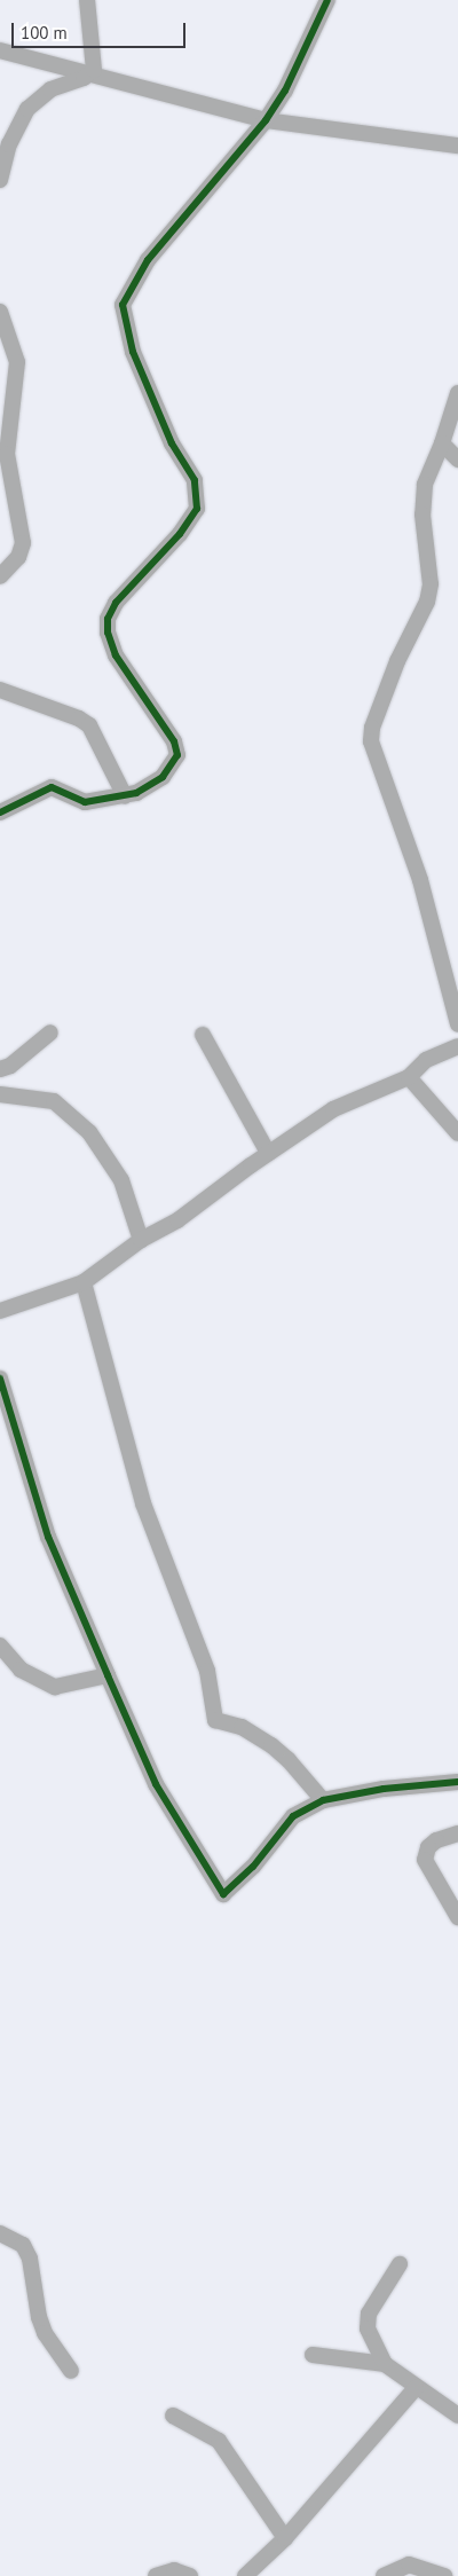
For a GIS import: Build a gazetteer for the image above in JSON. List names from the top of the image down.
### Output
{
  "scale_bar": "100 m"
}
